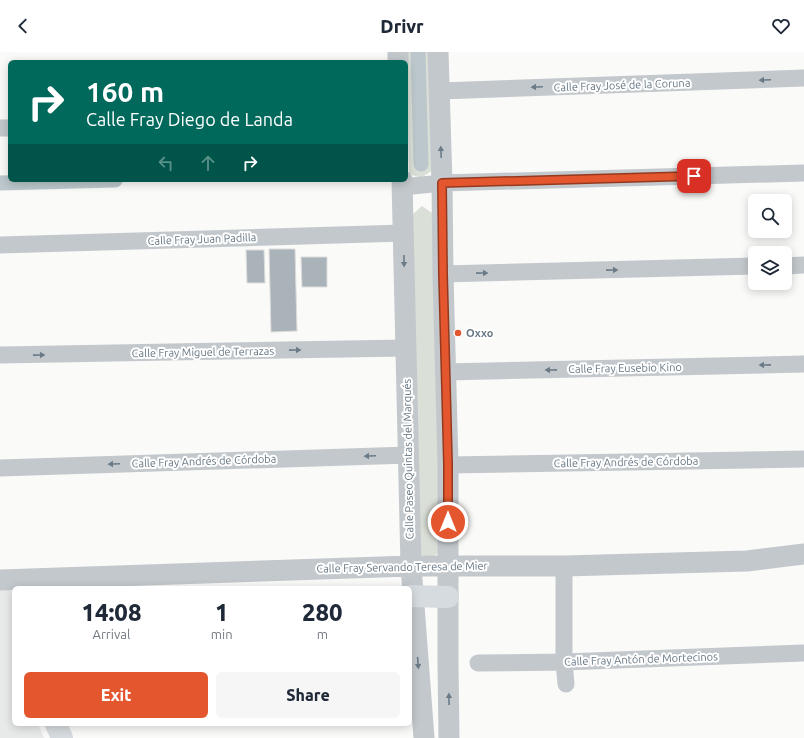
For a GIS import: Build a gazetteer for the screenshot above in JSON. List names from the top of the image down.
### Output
{
  "streets": {
    "street": [
      "Calle Fray José de la Coruna",
      "Calle Fray Juan Padilla",
      "Calle Fray Miguel de Terrazas",
      "Calle Fray Eusebio Kino",
      "Calle Paseo Quintas del Marqués",
      "Calle Fray Andrés de Córdoba",
      "Calle Fray Servando Teresa de Mier",
      "Calle Fray Antón de Mortecinos"
    ]
  },
  "crossings": [
    ["Calle Fray Juan Padilla", "Calle Paseo Quintas del Marqués"],
    ["Calle Fray Miguel de Terrazas", "Calle Paseo Quintas del Marqués"],
    ["Calle Paseo Quintas del Marqués", "Calle Fray Andrés de Córdoba"],
    ["Calle Paseo Quintas del Marqués", "Calle Fray Servando Teresa de Mier"]
  ],
  "one_way": ["Calle Fray Miguel de Terrazas", "Calle Fray Andrés de Córdoba"],
  "places": ["Oxxo"],
  "page": {
    "header": "Drivr",
    "turn": ["160 m", "Calle Fray Diego de Landa"],
    "eta": [
      "14:08",
      "Arrival",
      "1",
      "min",
      "280",
      "m"
    ],
    "buttons": ["Exit", "Share"]
  }
}
